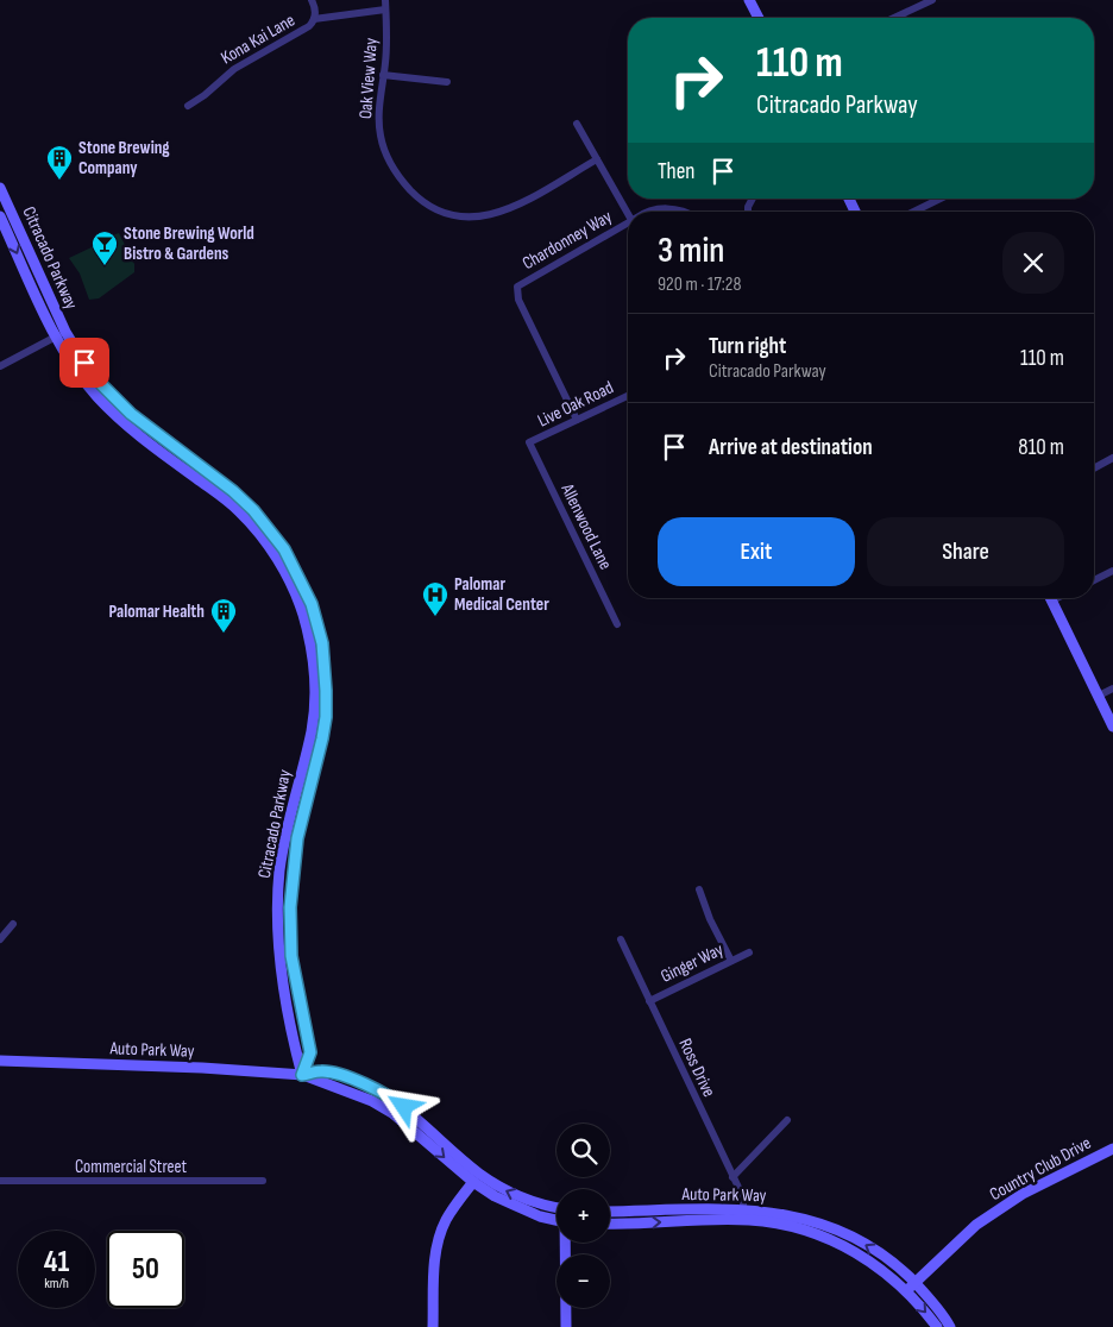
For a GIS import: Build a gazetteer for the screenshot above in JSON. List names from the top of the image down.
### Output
{
  "streets": {
    "main road": ["Citracado Parkway", "Auto Park Way", "Country Club Drive"],
    "street": [
      "Kona Kai Lane",
      "Oak View Way",
      "Chardonney Way",
      "Live Oak Road",
      "Allenwood Lane",
      "Ginger Way",
      "Ross Drive",
      "Commercial Street"
    ]
  },
  "crossings": [
    ["Kona Kai Lane", "Oak View Way"],
    ["Chardonney Way", "Live Oak Road"],
    ["Citracado Parkway", "Auto Park Way"],
    ["Live Oak Road", "Allenwood Lane"],
    ["Ginger Way", "Ross Drive"],
    ["Auto Park Way", "Ross Drive"],
    ["Auto Park Way", "Country Club Drive"]
  ],
  "places": {
    "building": ["Stone Brewing Company", "Palomar Health"],
    "bar": ["Stone Brewing World Bistro & Gardens"],
    "hospital": ["Palomar Medical Center"]
  },
  "page": {
    "turn": ["110 m", "Citracado Parkway"],
    "then": "Then",
    "heading": ["3 min", "920 m · 17:28"],
    "list": [
      {
        "name": "Turn right",
        "note": "Citracado Parkway",
        "value": "110 m"
      },
      {
        "name": "Arrive at destination",
        "value": "810 m"
      }
    ],
    "buttons": ["Exit", "Share"],
    "map_buttons": ["+", "−"],
    "speed": "41 km/h",
    "limit": "50"
  }
}
